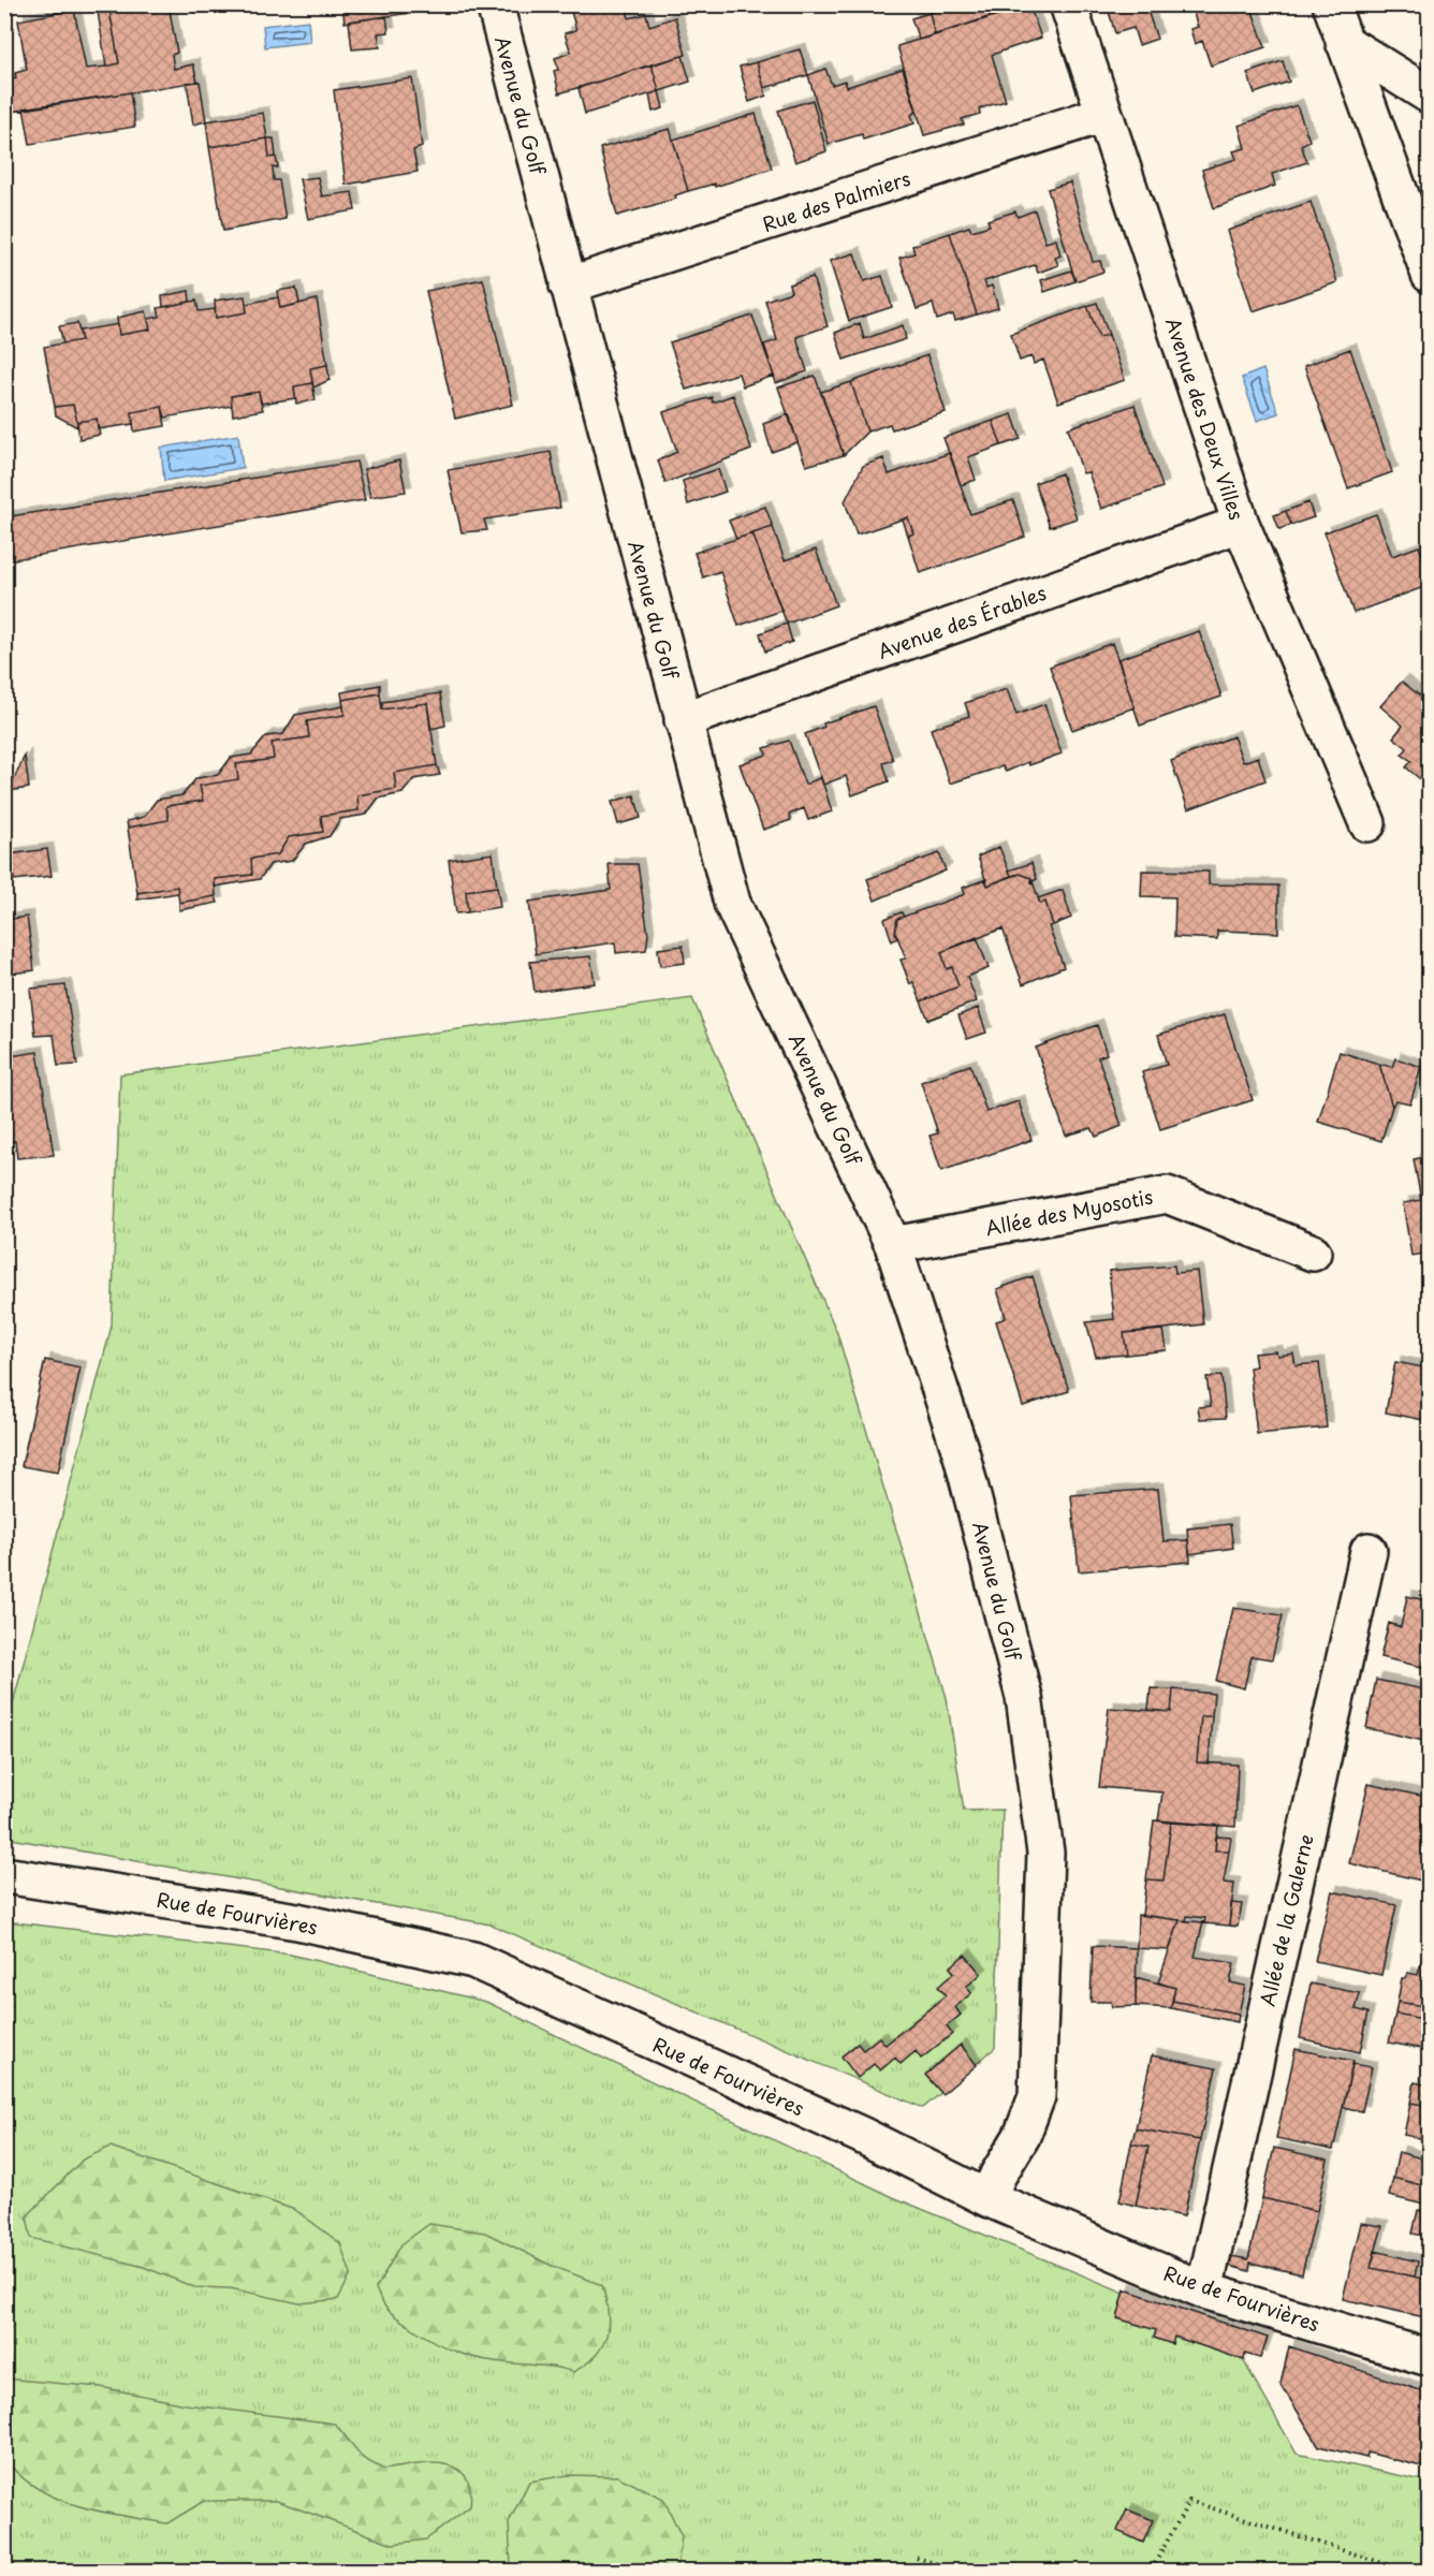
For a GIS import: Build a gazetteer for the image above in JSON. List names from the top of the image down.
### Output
{
  "streets": {
    "street": [
      "Avenue du Golf",
      "Rue des Palmiers",
      "Avenue des Deux Villes",
      "Avenue des Érables",
      "Allée des Myosotis",
      "Rue de Fourvières",
      "Allée de la Galerne"
    ]
  },
  "crossings": [
    ["Avenue du Golf", "Rue des Palmiers"],
    ["Avenue du Golf", "Avenue des Érables"],
    ["Avenue du Golf", "Allée des Myosotis"],
    ["Avenue du Golf", "Rue de Fourvières"],
    ["Rue des Palmiers", "Avenue des Deux Villes"],
    ["Avenue des Deux Villes", "Avenue des Érables"],
    ["Rue de Fourvières", "Allée de la Galerne"]
  ]
}
